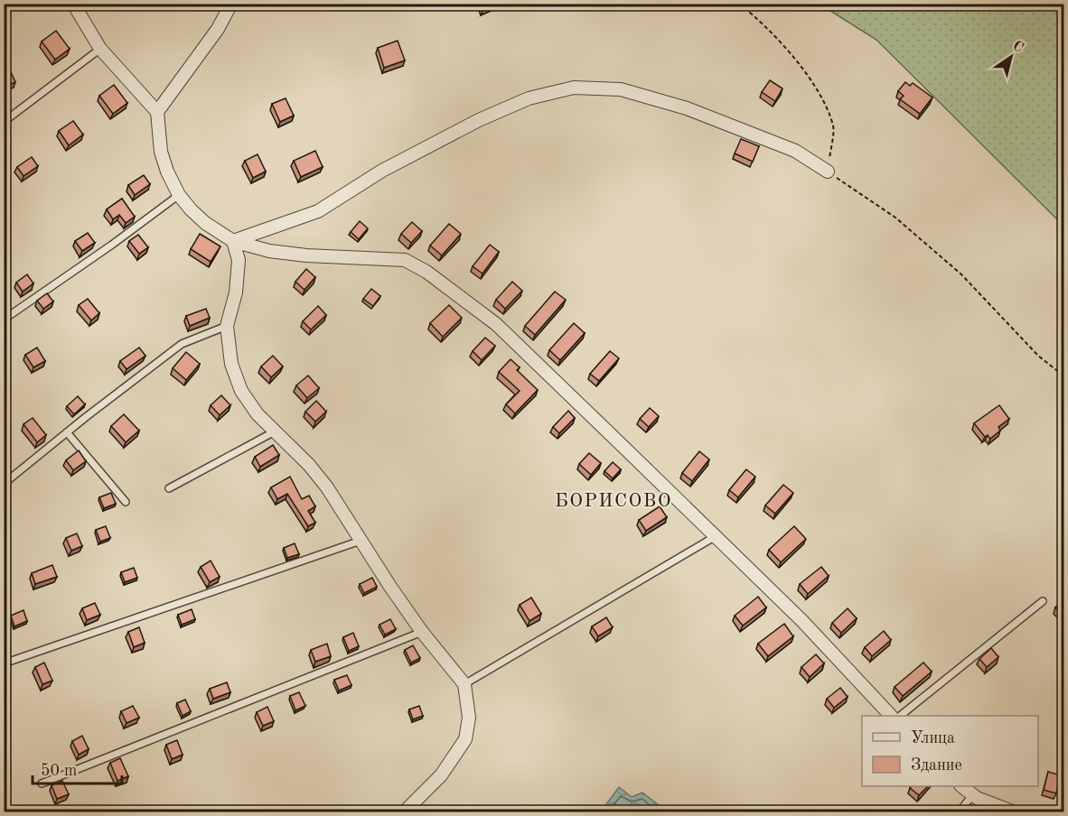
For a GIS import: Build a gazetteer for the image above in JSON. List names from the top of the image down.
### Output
{
  "districts": ["БОРИСОВО"],
  "legend": ["Улица", "Здание"],
  "scale_bar": "50 m",
  "north": "top right"
}
